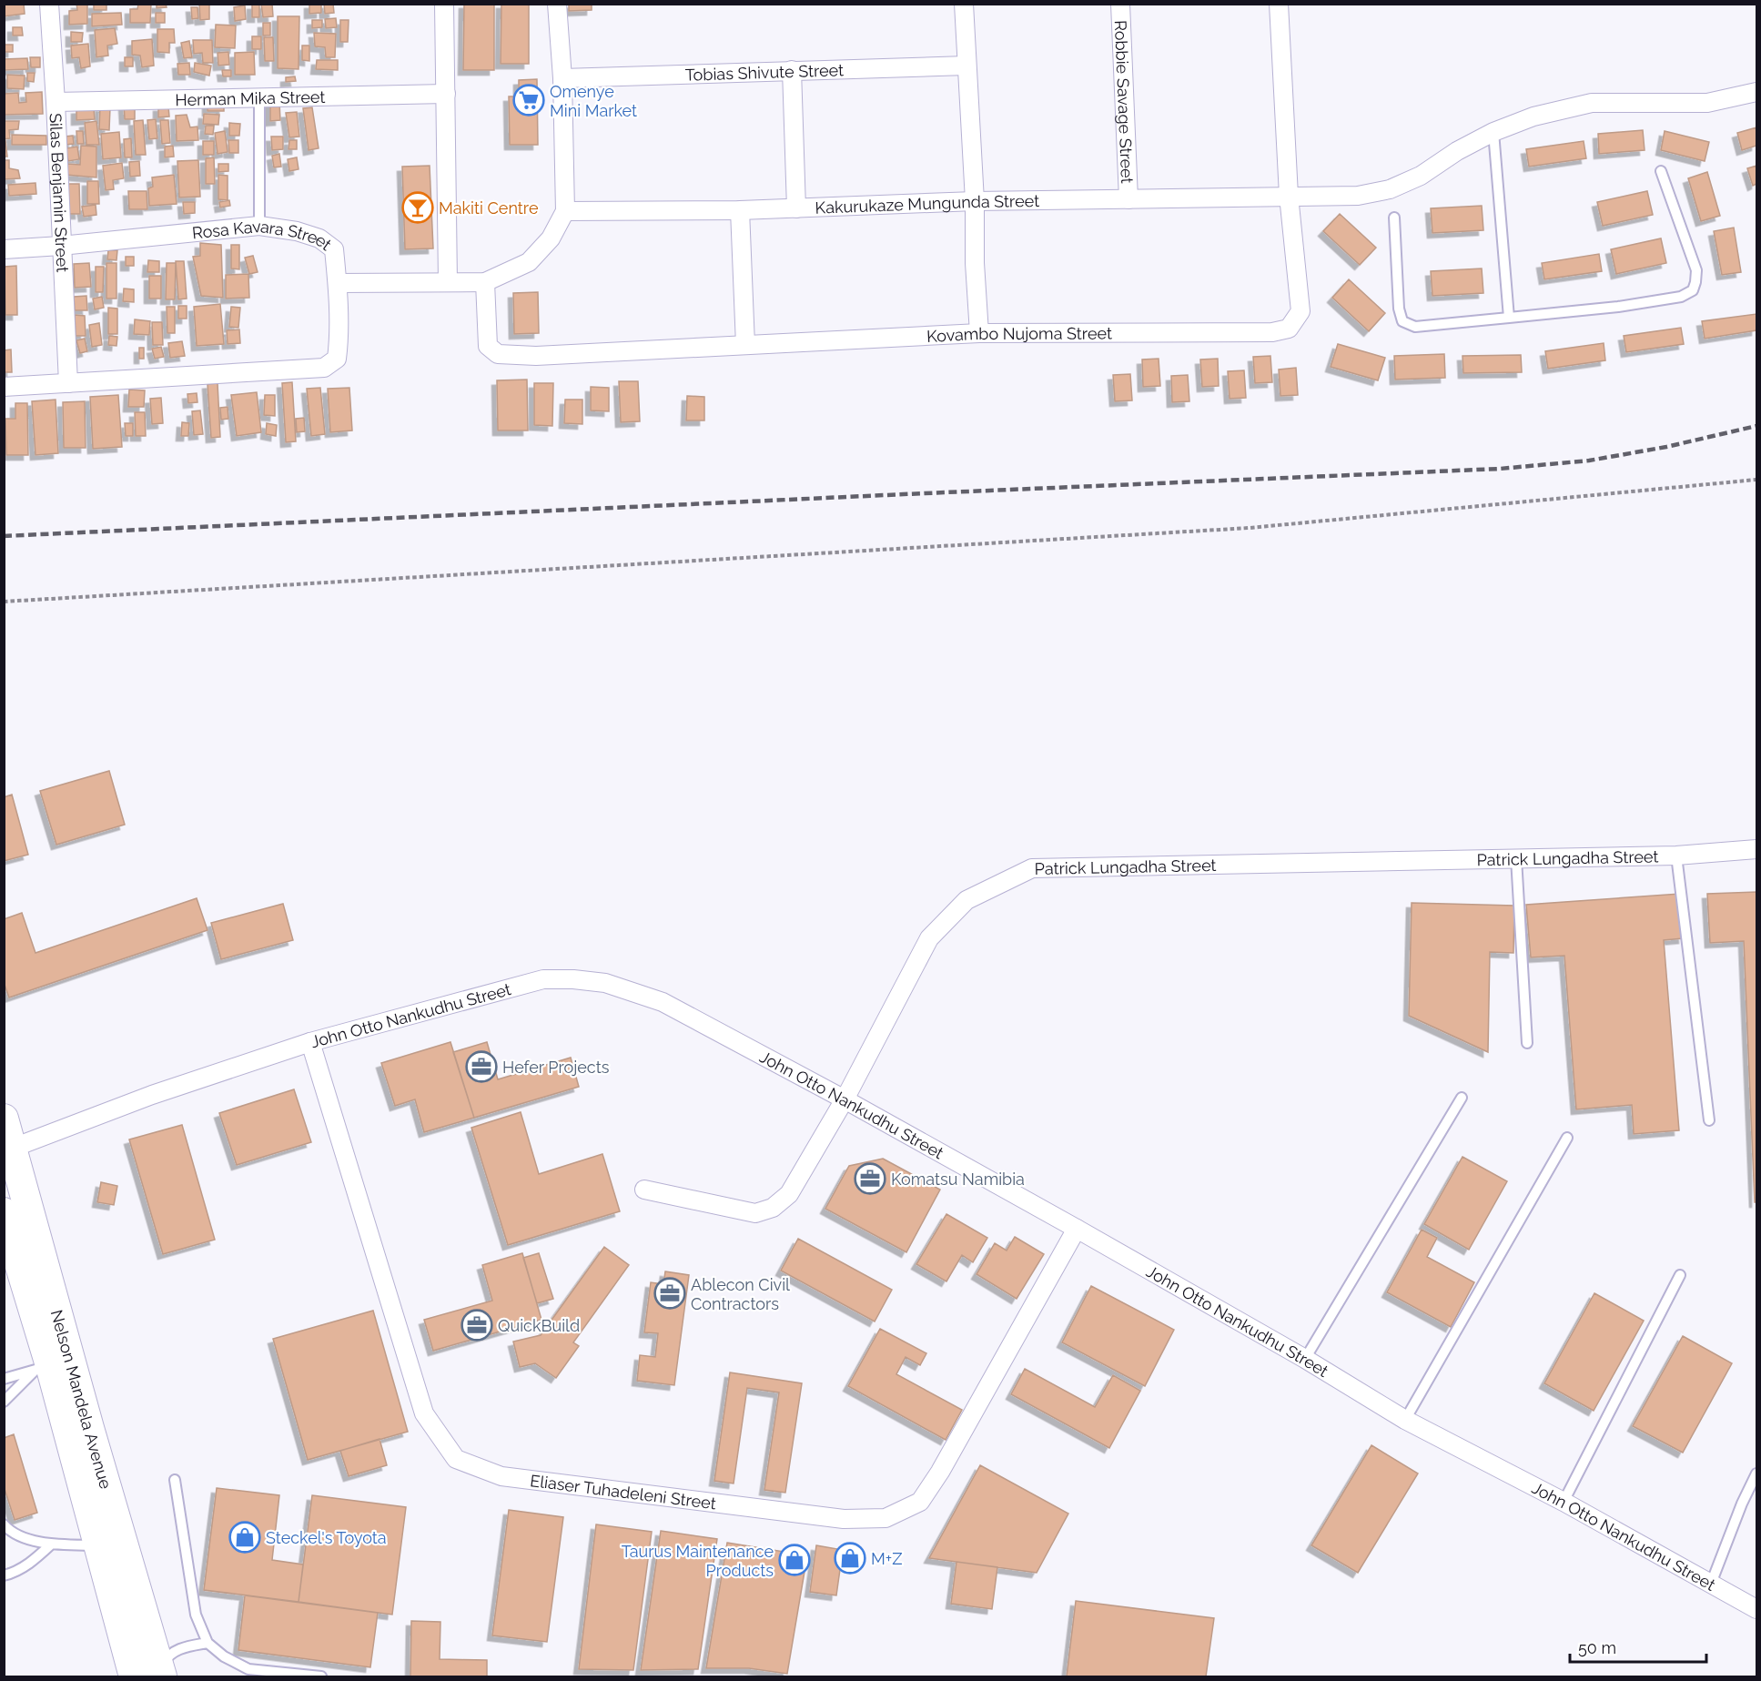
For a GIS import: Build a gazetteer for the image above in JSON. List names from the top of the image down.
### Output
{
  "streets": {
    "main road": ["Nelson Mandela Avenue"],
    "street": [
      "Tobias Shivute Street",
      "Herman Mika Street",
      "Robbie Savage Street",
      "Silas Benjamin Street",
      "Kakurukaze Mungunda Street",
      "Rosa Kavara Street",
      "Kovambo Nujoma Street",
      "Patrick Lungadha Street",
      "John Otto Nankudhu Street",
      "Eliaser Tuhadeleni Street"
    ]
  },
  "crossings": [
    ["Herman Mika Street", "Silas Benjamin Street"],
    ["Robbie Savage Street", "Kakurukaze Mungunda Street"],
    ["Silas Benjamin Street", "Rosa Kavara Street"],
    ["Kakurukaze Mungunda Street", "Kovambo Nujoma Street"],
    ["Patrick Lungadha Street", "John Otto Nankudhu Street"],
    ["John Otto Nankudhu Street", "Nelson Mandela Avenue"],
    ["John Otto Nankudhu Street", "Eliaser Tuhadeleni Street"]
  ],
  "places": {
    "supermarket": ["Omenye Mini Market"],
    "bar": ["Makiti Centre"],
    "office": [
      "Hefer Projects",
      "Komatsu Namibia",
      "Ablecon Civil Contractors",
      "QuickBuild"
    ],
    "shop": ["Steckel's Toyota", "M+Z", "Taurus Maintenance Products"]
  },
  "scale_bar": "50 m"
}
